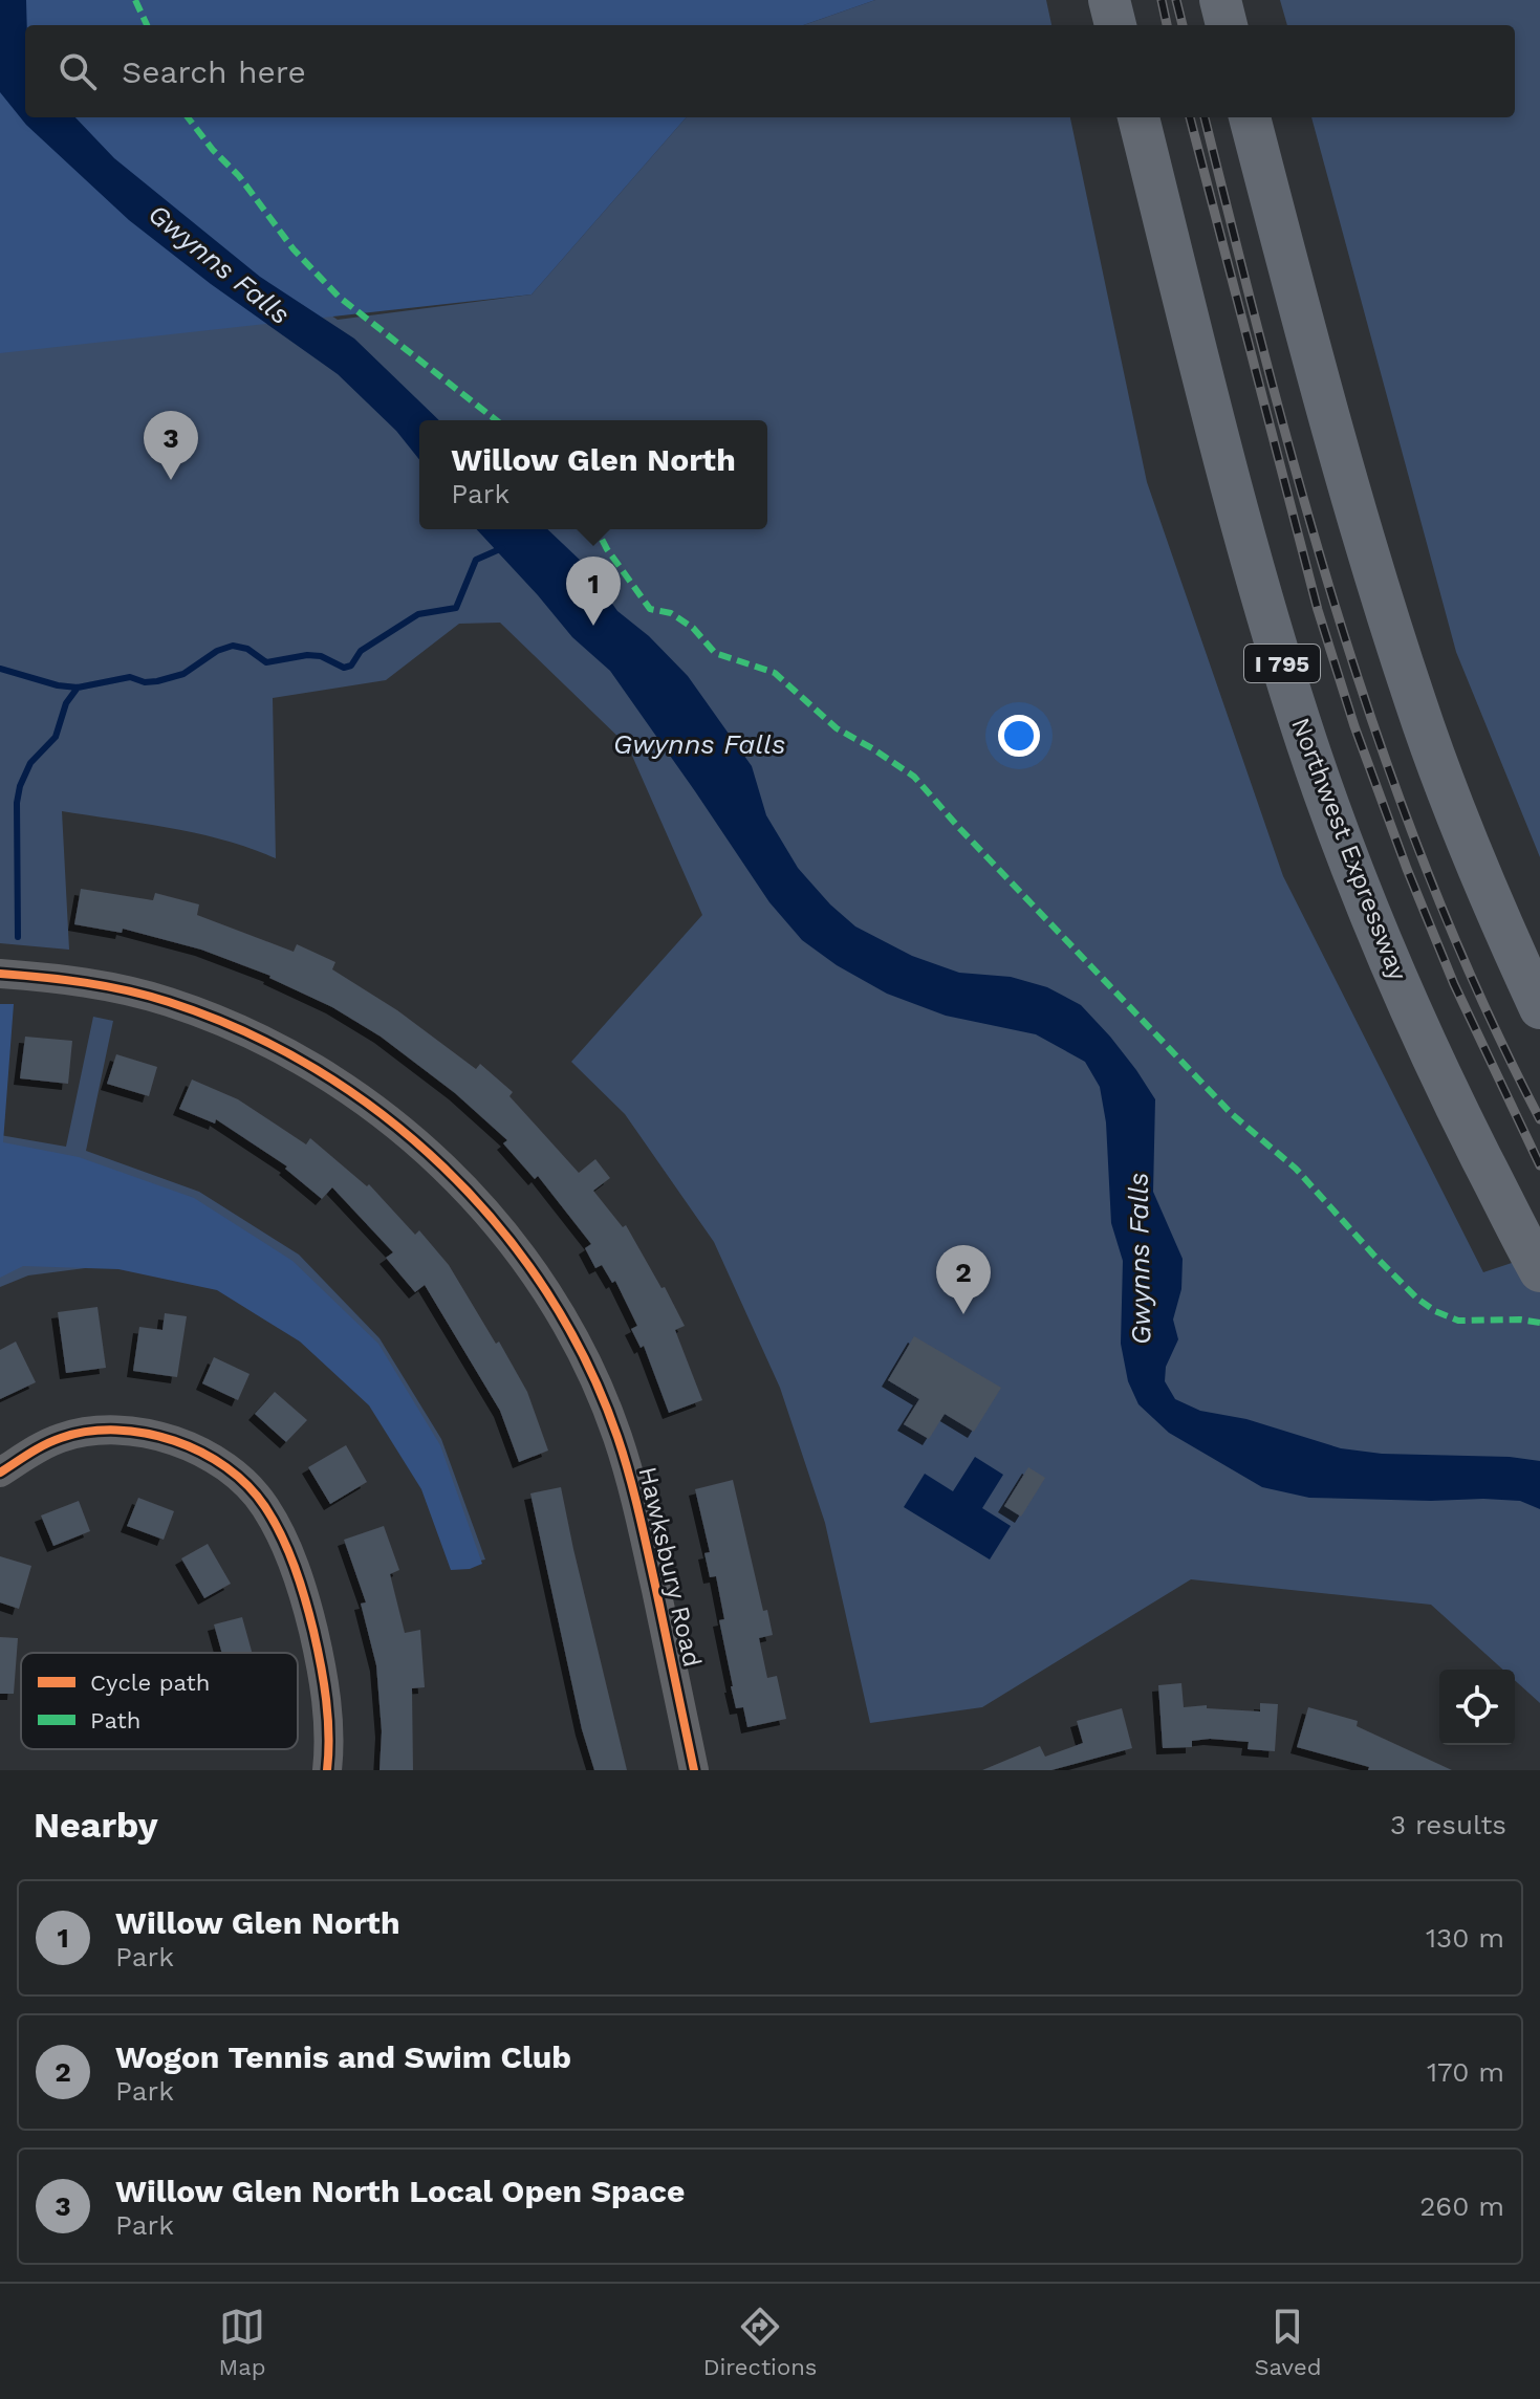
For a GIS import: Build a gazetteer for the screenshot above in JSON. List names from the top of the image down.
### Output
{
  "streets": {
    "highway": ["I 795", "Northwest Expressway"],
    "street": ["Hawksbury Road"]
  },
  "water": ["Gwynns Falls"],
  "legend": ["Cycle path", "Path"],
  "page": {
    "search": "Search here",
    "pins": ["3", "1", "2"],
    "popup": ["Willow Glen North", "Park"],
    "heading": ["Nearby", "3 results"],
    "list": [
      {
        "mark": "1",
        "name": "Willow Glen North",
        "note": "Park",
        "value": "130 m"
      },
      {
        "mark": "2",
        "name": "Wogon Tennis and Swim Club",
        "note": "Park",
        "value": "170 m"
      },
      {
        "mark": "3",
        "name": "Willow Glen North Local Open Space",
        "note": "Park",
        "value": "260 m"
      }
    ],
    "nav": ["Map", "Directions", "Saved"]
  }
}
